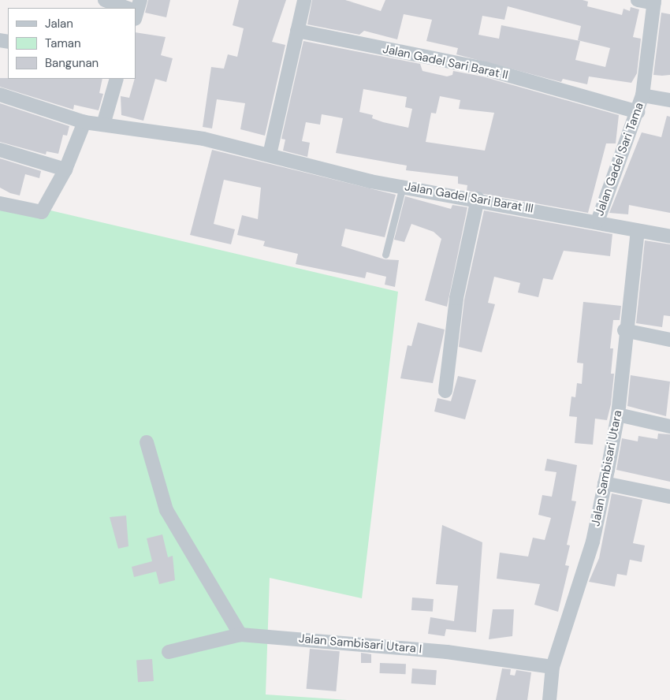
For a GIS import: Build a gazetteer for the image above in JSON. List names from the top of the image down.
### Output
{
  "streets": {
    "street": [
      "Jalan Gadel Sari Barat II",
      "Jalan Gadel Sari Tama",
      "Jalan Gadel Sari Barat III",
      "Jalan Sambisari Utara",
      "Jalan Sambisari Utara I"
    ]
  },
  "crossings": [
    ["Jalan Gadel Sari Barat II", "Jalan Gadel Sari Tama"],
    ["Jalan Gadel Sari Tama", "Jalan Gadel Sari Barat III"],
    ["Jalan Gadel Sari Barat III", "Jalan Sambisari Utara"],
    ["Jalan Sambisari Utara", "Jalan Sambisari Utara I"]
  ],
  "legend": ["Jalan", "Taman", "Bangunan"]
}
